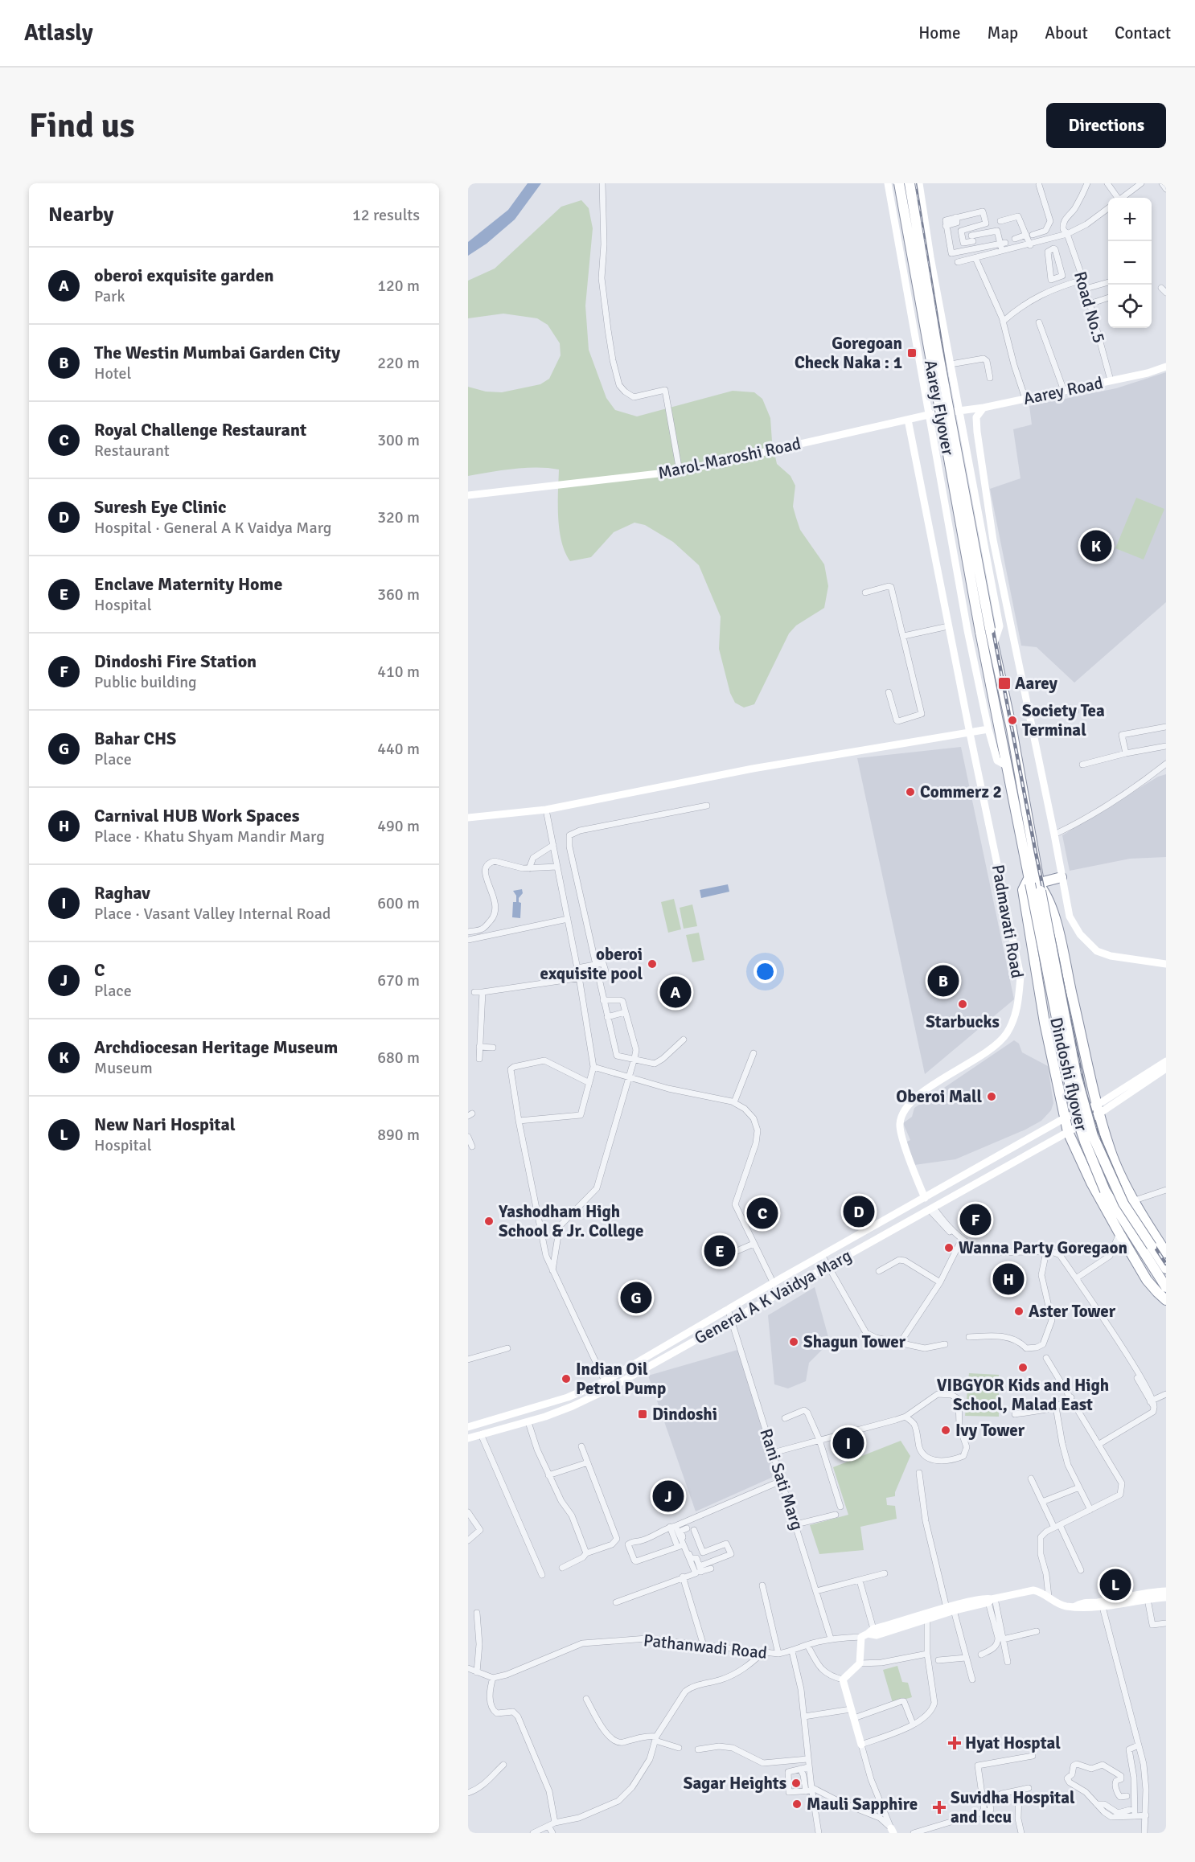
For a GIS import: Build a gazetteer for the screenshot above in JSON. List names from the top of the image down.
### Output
{
  "streets": {
    "highway": ["Aarey Flyover", "Dindoshi flyover"],
    "main road": [
      "Aarey Road",
      "Marol-Maroshi Road",
      "Padmavati Road",
      "General A K Vaidya Marg"
    ],
    "street": ["Road No.5", "Rani Sati Marg", "Pathanwadi Road"]
  },
  "crossings": [
    ["Road No.5", "Aarey Road"],
    ["Aarey Road", "Marol-Maroshi Road"],
    ["Aarey Flyover", "Dindoshi flyover"],
    ["Marol-Maroshi Road", "Padmavati Road"],
    ["Padmavati Road", "General A K Vaidya Marg"],
    ["General A K Vaidya Marg", "Rani Sati Marg"],
    ["Rani Sati Marg", "Pathanwadi Road"]
  ],
  "places": {
    "transit": ["Goregoan Check Naka : 1", "Aarey", "Dindoshi"],
    "other": [
      "Society Tea Terminal",
      "Commerz 2",
      "oberoi exquisite pool",
      "Starbucks",
      "Oberoi Mall",
      "Yashodham High School & Jr. College",
      "Wanna Party Goregaon",
      "Aster Tower",
      "Shagun Tower",
      "VIBGYOR Kids and High School, Malad East",
      "Indian Oil Petrol Pump",
      "Ivy Tower",
      "Sagar Heights",
      "Mauli Sapphire"
    ],
    "health": ["Hyat Hosptal", "Suvidha Hospital and Iccu"]
  },
  "page": {
    "header": "Atlasly",
    "nav": [
      "Home",
      "Map",
      "About",
      "Contact"
    ],
    "buttons": "Directions",
    "title": "Find us",
    "heading": ["Nearby", "12 results"],
    "map_buttons": ["+", "−"],
    "list": [
      {
        "mark": "A",
        "name": "oberoi exquisite garden",
        "note": "Park",
        "value": "120 m"
      },
      {
        "mark": "B",
        "name": "The Westin Mumbai Garden City",
        "note": "Hotel",
        "value": "220 m"
      },
      {
        "mark": "C",
        "name": "Royal Challenge Restaurant",
        "note": "Restaurant",
        "value": "300 m"
      },
      {
        "mark": "D",
        "name": "Suresh Eye Clinic",
        "note": "Hospital · General A K Vaidya Marg",
        "value": "320 m"
      },
      {
        "mark": "E",
        "name": "Enclave Maternity Home",
        "note": "Hospital",
        "value": "360 m"
      },
      {
        "mark": "F",
        "name": "Dindoshi Fire Station",
        "note": "Public building",
        "value": "410 m"
      },
      {
        "mark": "G",
        "name": "Bahar CHS",
        "note": "Place",
        "value": "440 m"
      },
      {
        "mark": "H",
        "name": "Carnival HUB Work Spaces",
        "note": "Place · Khatu Shyam Mandir Marg",
        "value": "490 m"
      },
      {
        "mark": "I",
        "name": "Raghav",
        "note": "Place · Vasant Valley Internal Road",
        "value": "600 m"
      },
      {
        "mark": "J",
        "name": "C",
        "note": "Place",
        "value": "670 m"
      },
      {
        "mark": "K",
        "name": "Archdiocesan Heritage Museum",
        "note": "Museum",
        "value": "680 m"
      },
      {
        "mark": "L",
        "name": "New Nari Hospital",
        "note": "Hospital",
        "value": "890 m"
      }
    ],
    "pins": [
      "K",
      "B",
      "A",
      "D",
      "C",
      "F",
      "E",
      "H",
      "G",
      "I",
      "J",
      "L"
    ]
  }
}
